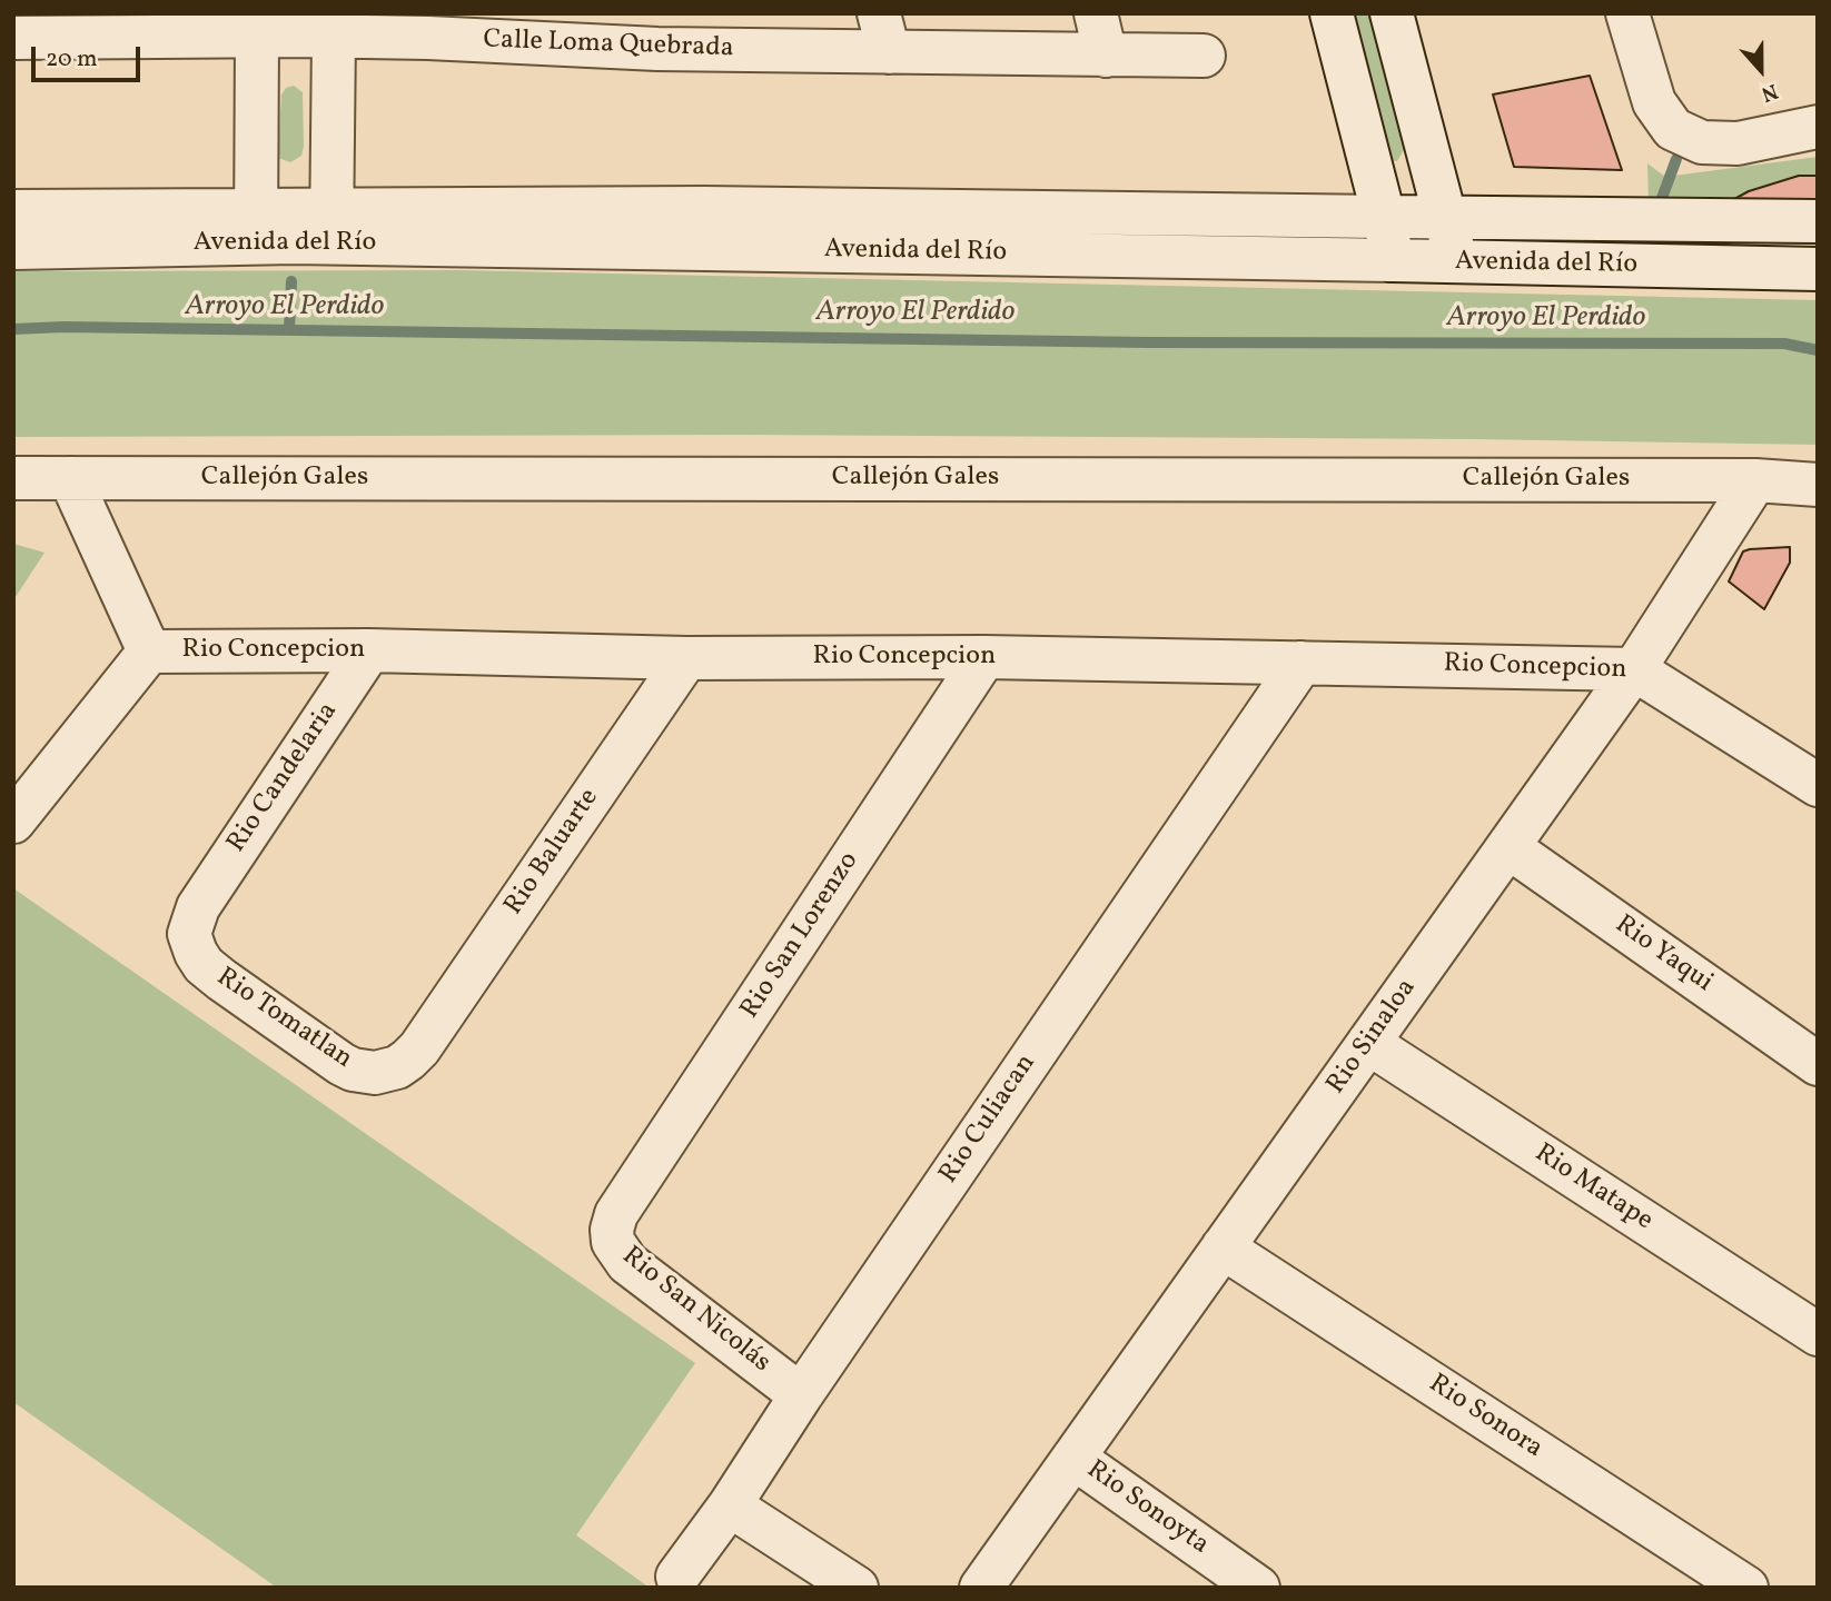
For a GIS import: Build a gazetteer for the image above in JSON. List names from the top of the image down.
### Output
{
  "streets": {
    "street": [
      "Calle Loma Quebrada",
      "Avenida del Río",
      "Callejón Gales",
      "Rio Concepcion",
      "Rio Candelaria",
      "Rio Baluarte",
      "Rio San Lorenzo",
      "Rio Yaqui",
      "Rio Tomatlan",
      "Rio Sinaloa",
      "Rio Culiacan",
      "Rio Matape",
      "Rio San Nicolás",
      "Rio Sonora",
      "Rio Sonoyta"
    ]
  },
  "crossings": [
    ["Callejón Gales", "Rio Concepcion"],
    ["Callejón Gales", "Rio Sinaloa"],
    ["Rio Concepcion", "Rio Candelaria"],
    ["Rio Concepcion", "Rio Baluarte"],
    ["Rio Concepcion", "Rio San Lorenzo"],
    ["Rio Concepcion", "Rio Sinaloa"],
    ["Rio Concepcion", "Rio Culiacan"],
    ["Rio Candelaria", "Rio Tomatlan"],
    ["Rio Baluarte", "Rio Tomatlan"],
    ["Rio San Lorenzo", "Rio San Nicolás"],
    ["Rio Yaqui", "Rio Sinaloa"],
    ["Rio Sinaloa", "Rio Matape"],
    ["Rio Sinaloa", "Rio Sonora"],
    ["Rio Sinaloa", "Rio Sonoyta"],
    ["Rio Culiacan", "Rio San Nicolás"]
  ],
  "water": ["Arroyo El Perdido"],
  "scale_bar": "20 m",
  "north": "bottom"
}
